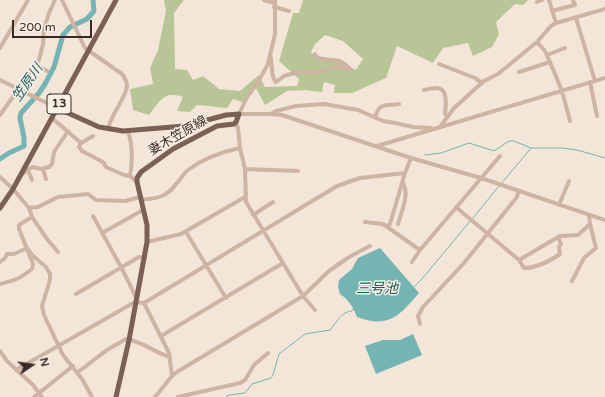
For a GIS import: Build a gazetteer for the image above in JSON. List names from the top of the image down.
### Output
{
  "streets": {
    "main road": ["13", "妻木笠原線"]
  },
  "crossings": [
    ["13", "妻木笠原線"]
  ],
  "water": ["笠原川", "三号池"],
  "scale_bar": "200 m",
  "north": "right"
}
